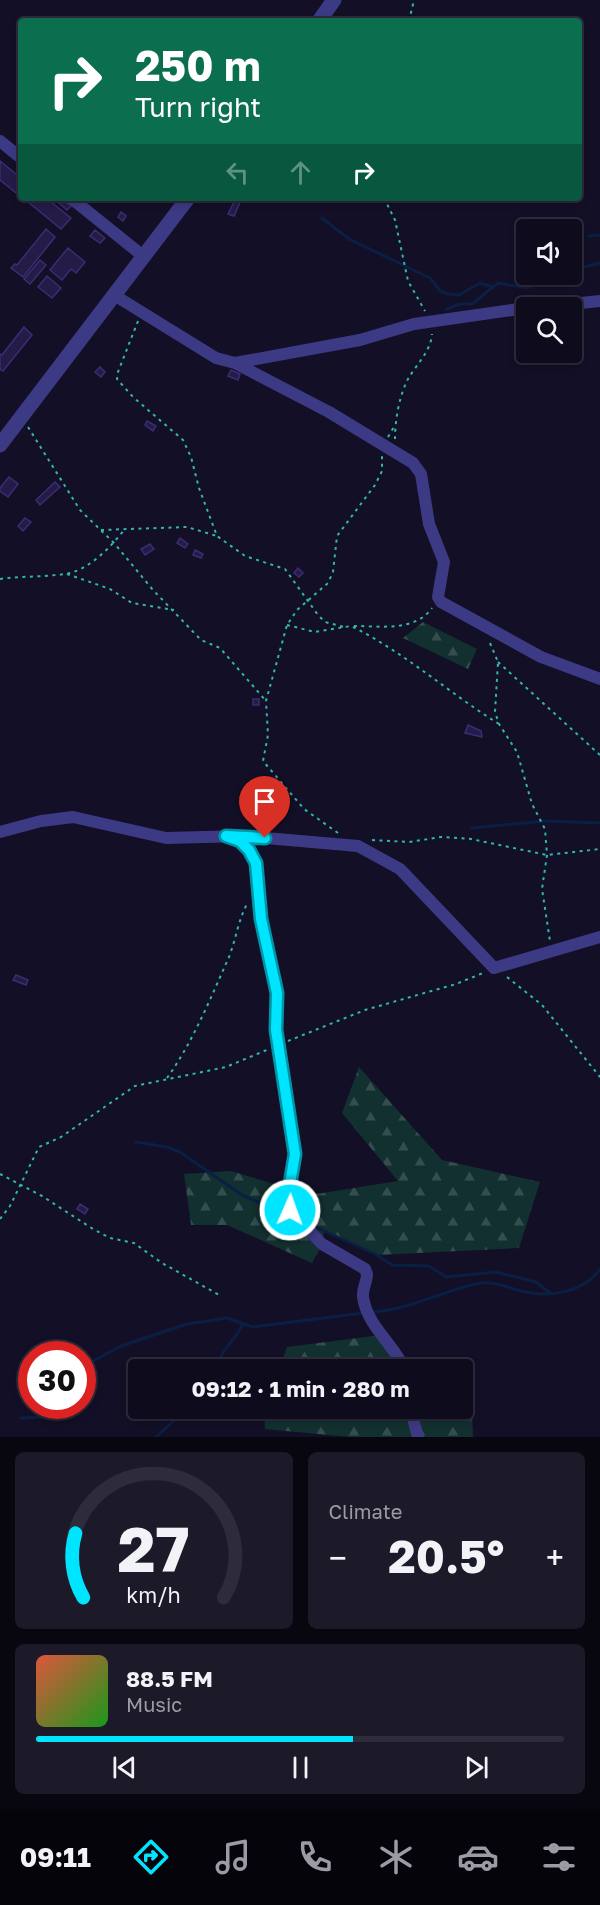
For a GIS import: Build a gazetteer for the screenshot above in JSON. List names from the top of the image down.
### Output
{
  "page": {
    "turn": ["250 m", "Turn right"],
    "limit": "30",
    "trip": "09:12 · 1 min · 280 m",
    "tile": "Climate",
    "heat": ["−", "20.5°", "+"],
    "song": ["88.5 FM", "Music"],
    "tabs": "09:11",
    "gauge": ["27", "km/h"]
  }
}
